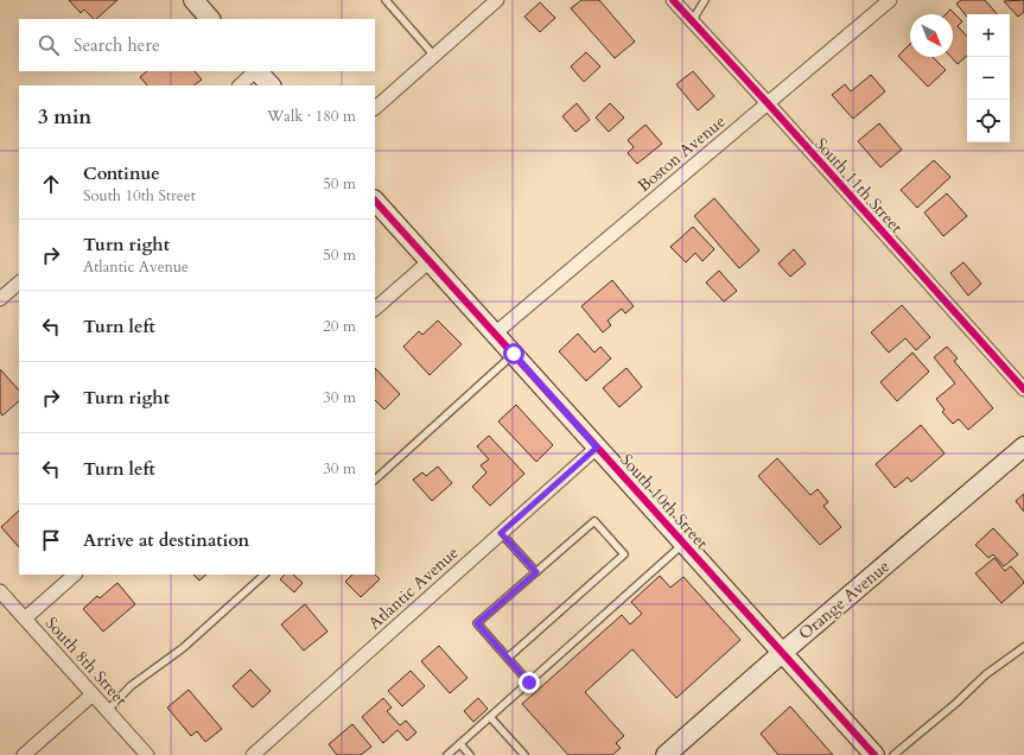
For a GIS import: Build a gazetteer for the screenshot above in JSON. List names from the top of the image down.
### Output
{
  "streets": {
    "street": [
      "Boston Avenue",
      "South 11th Street",
      "South 10th Street",
      "Atlantic Avenue",
      "Orange Avenue",
      "South 8th Street"
    ]
  },
  "crossings": [
    ["Boston Avenue", "South 11th Street"],
    ["Boston Avenue", "South 10th Street"],
    ["South 10th Street", "Atlantic Avenue"],
    ["South 10th Street", "Orange Avenue"]
  ],
  "north": "bottom right",
  "page": {
    "map_buttons": ["+", "−"],
    "search": "Search here",
    "heading": ["3 min", "Walk · 180 m"],
    "list": [
      ["Continue", "South 10th Street", "50 m"],
      ["Turn right", "Atlantic Avenue", "50 m"],
      ["Turn left", "20 m"],
      ["Turn right", "30 m"],
      ["Turn left", "30 m"],
      "Arrive at destination"
    ]
  }
}
